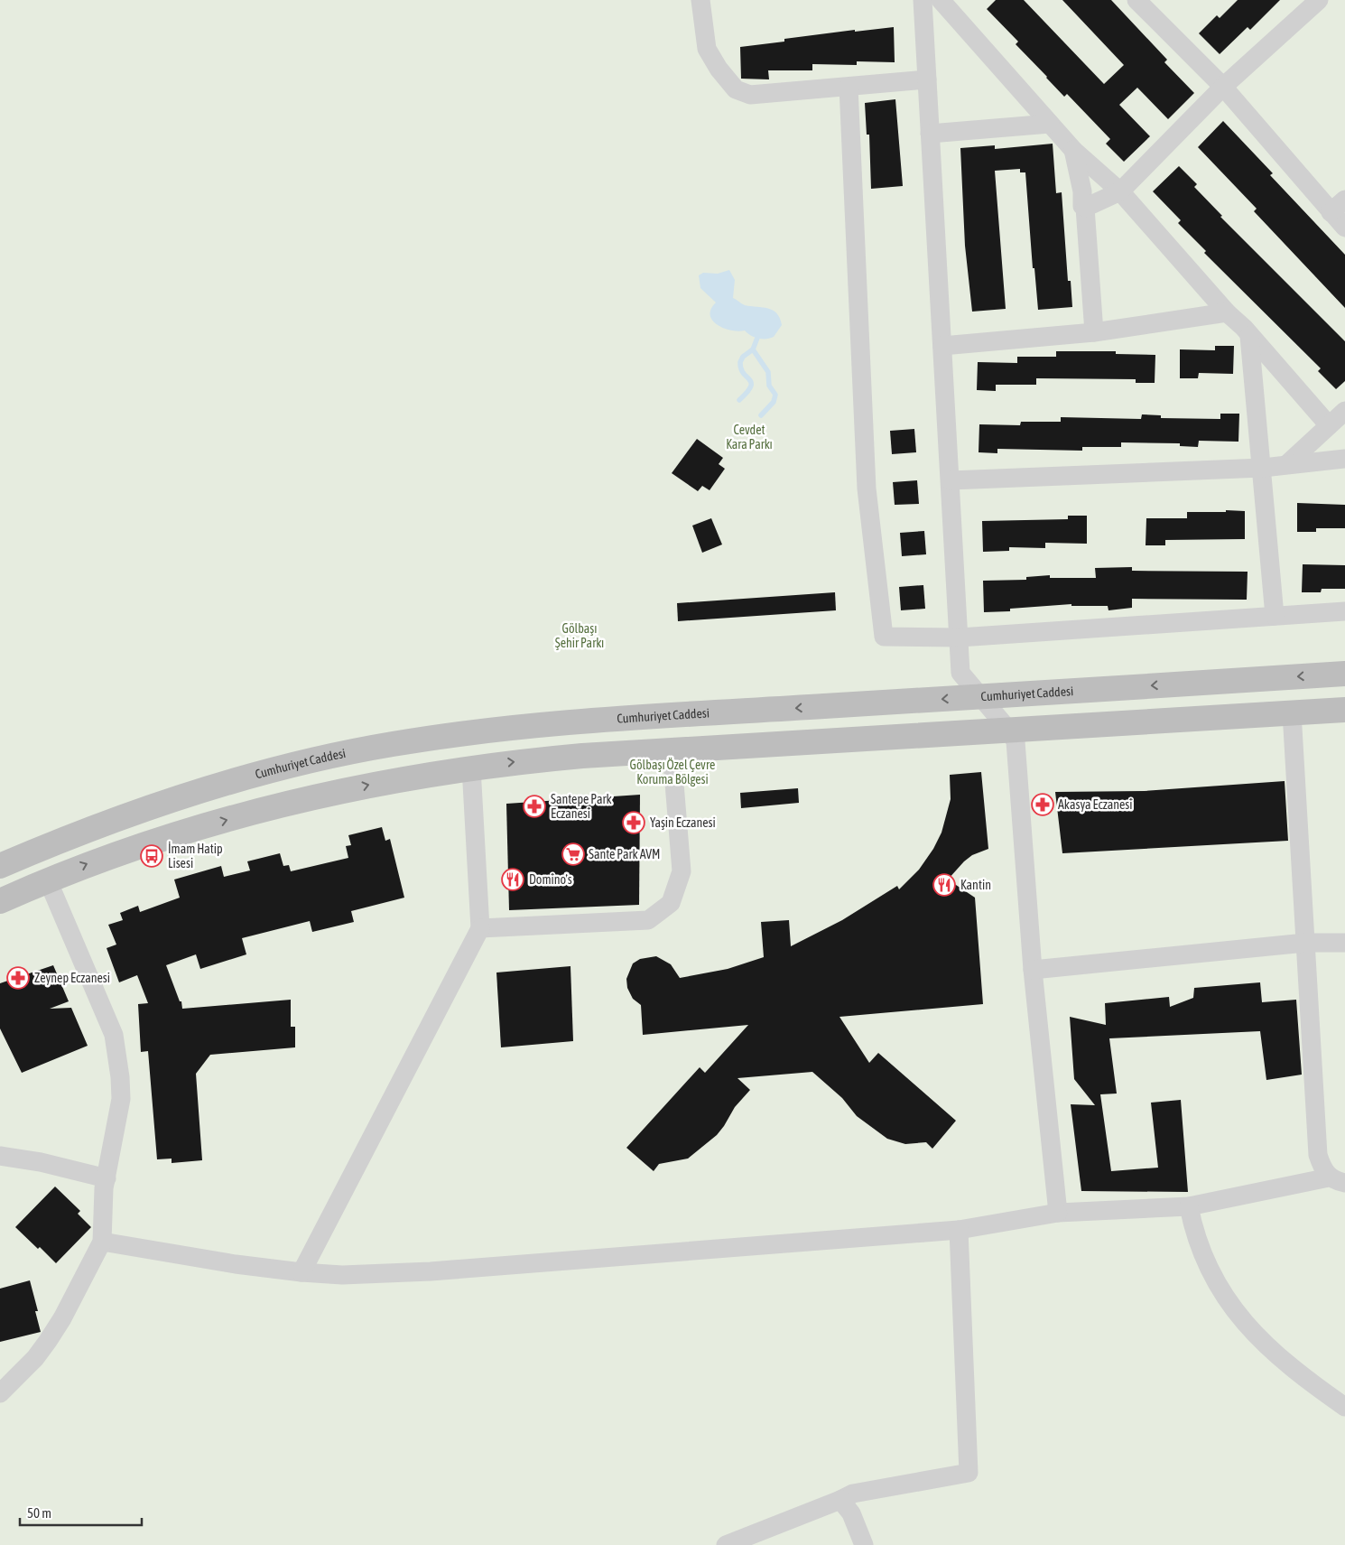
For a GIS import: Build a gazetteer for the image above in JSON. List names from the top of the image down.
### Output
{
  "streets": {
    "main road": ["Cumhuriyet Caddesi"]
  },
  "parks": ["Cevdet Kara Parkı", "Gölbaşı Şehir Parkı", "Gölbaşı Özel Çevre Koruma Bölgesi"],
  "places": {
    "pharmacy": [
      "Akasya Eczanesi",
      "Santepe Park Eczanesi",
      "Yaşin Eczanesi",
      "Zeynep Eczanesi"
    ],
    "supermarket": ["Sante Park AVM"],
    "bus stop": ["İmam Hatip Lisesi"],
    "restaurant": ["Domino's", "Kantin"]
  },
  "scale_bar": "50 m"
}
